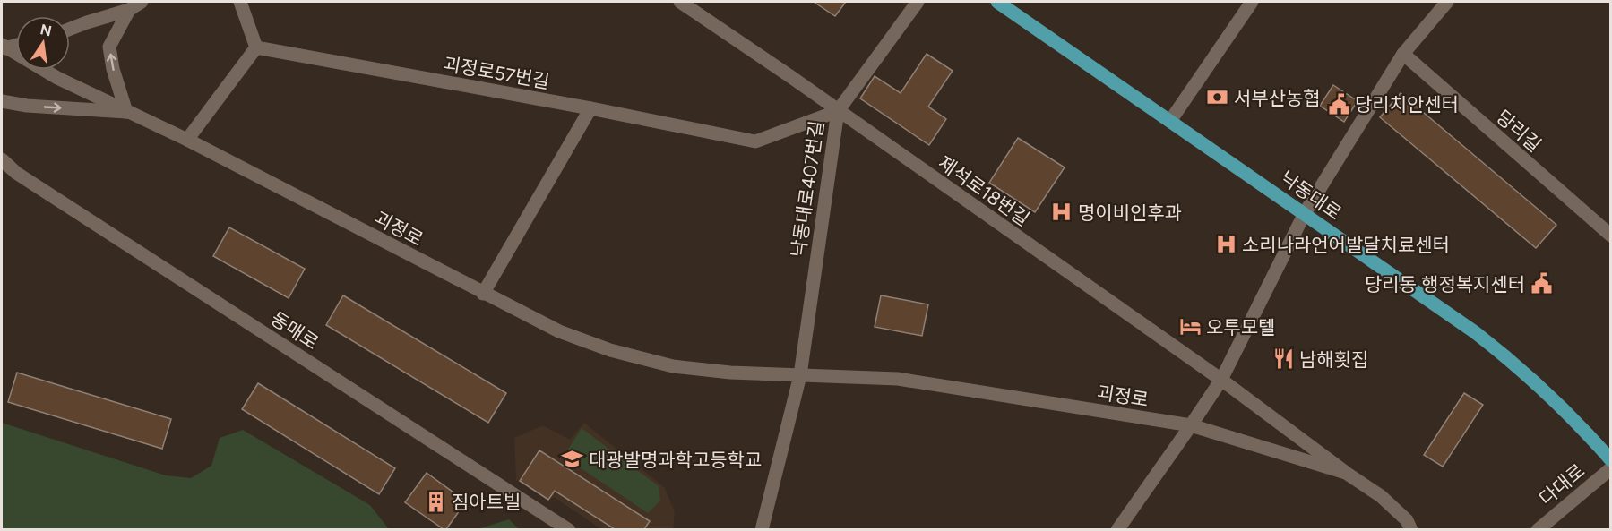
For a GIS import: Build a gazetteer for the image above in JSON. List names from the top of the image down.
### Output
{
  "streets": {
    "main road": ["낙동대로"],
    "street": [
      "괴정로57번길",
      "당리길",
      "낙동대로407번길",
      "제석로18번길",
      "괴정로",
      "동매로",
      "다대로"
    ]
  },
  "crossings": [
    ["괴정로57번길", "낙동대로407번길"],
    ["괴정로57번길", "제석로18번길"],
    ["낙동대로407번길", "제석로18번길"],
    ["낙동대로407번길", "괴정로"],
    ["제석로18번길", "괴정로"]
  ],
  "places": {
    "bank": ["서부산농협"],
    "public building": ["당리치안센터", "당리동 행정복지센터"],
    "hospital": ["명이비인후과", "소리나라언어발달치료센터"],
    "hotel": ["오투모텔"],
    "restaurant": ["남해횟집"],
    "school or university": ["대광발명과학고등학교"],
    "building": ["짐아트빌"]
  },
  "north": "top"
}
